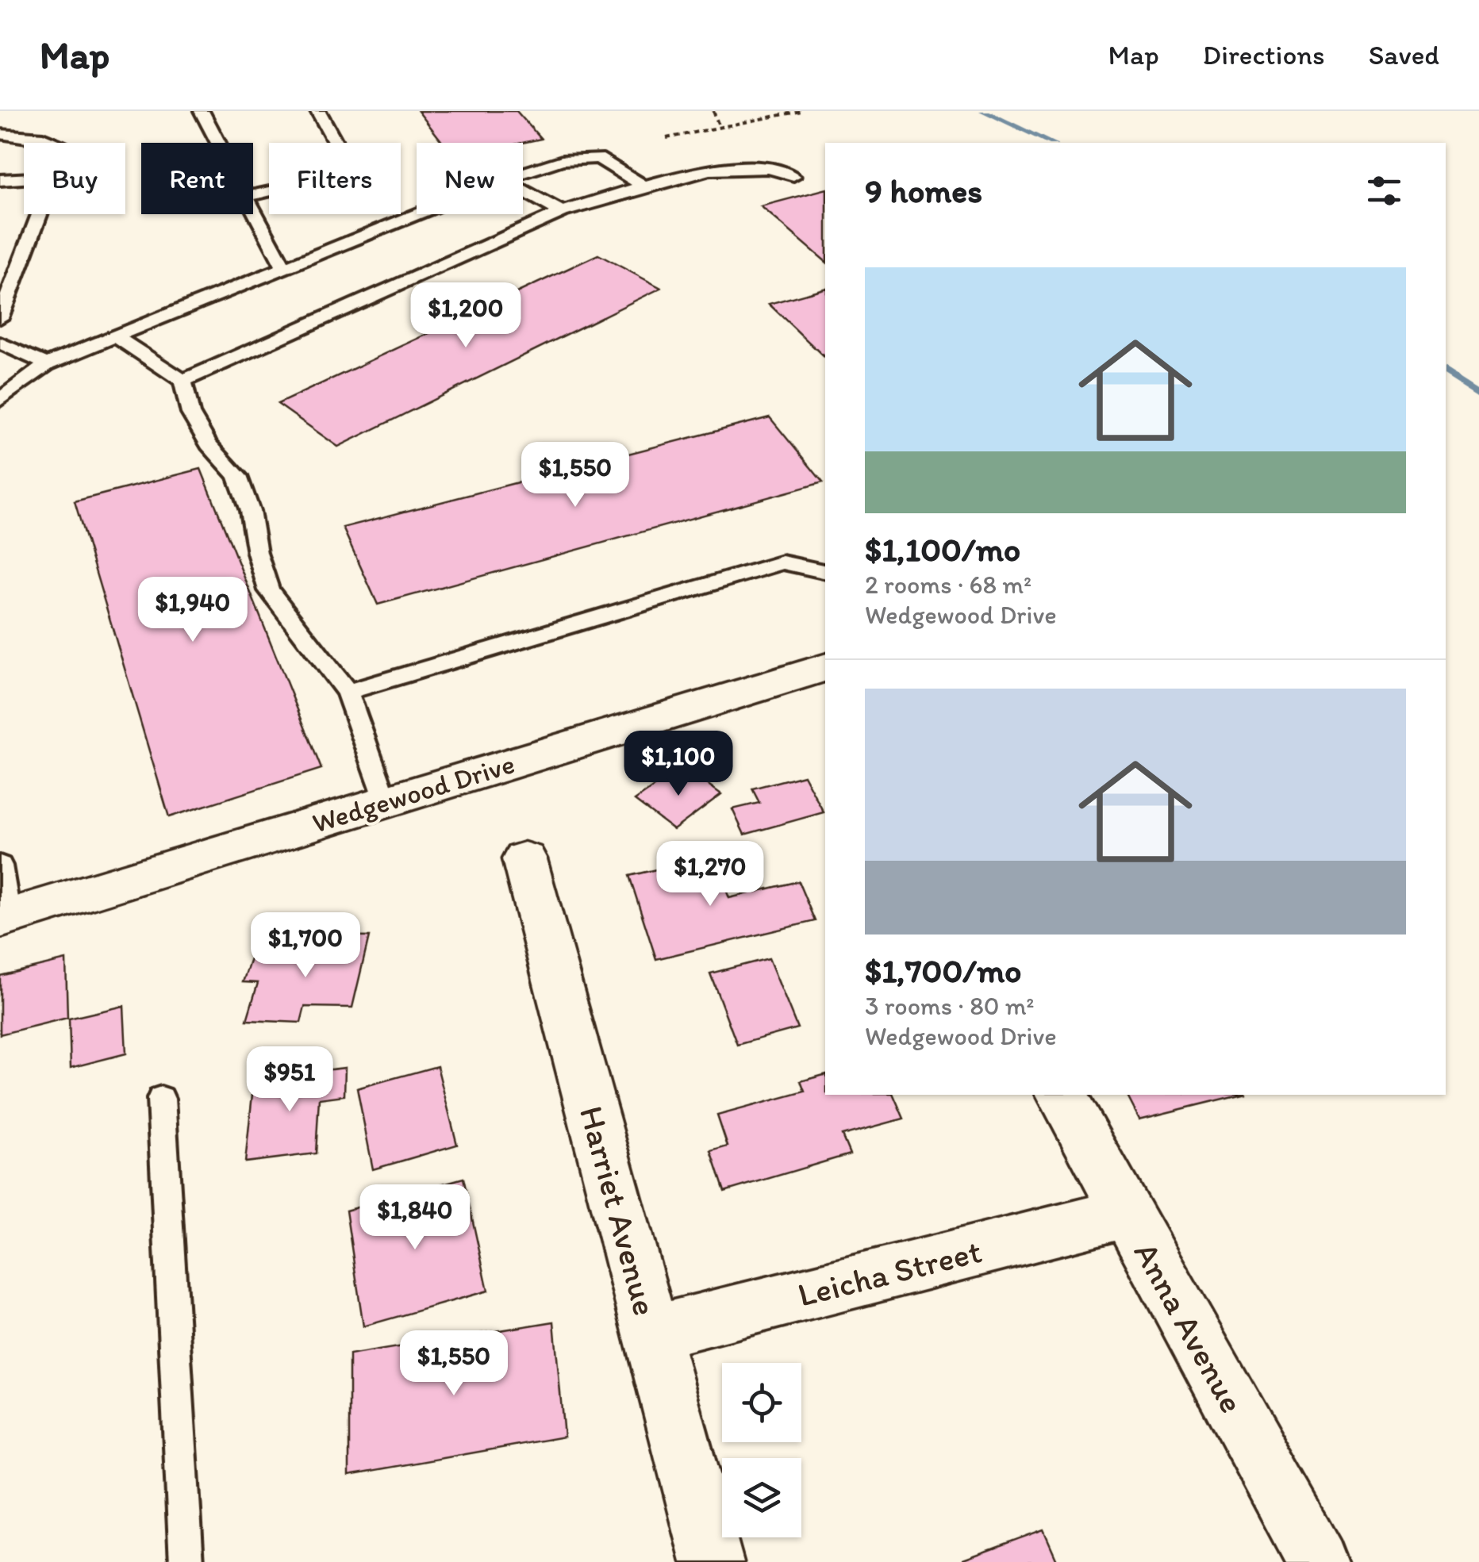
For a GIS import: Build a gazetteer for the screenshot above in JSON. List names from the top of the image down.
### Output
{
  "streets": {
    "street": [
      "Wedgewood Drive",
      "Harriet Avenue",
      "Leicha Street",
      "Anna Avenue"
    ]
  },
  "crossings": [
    ["Harriet Avenue", "Leicha Street"],
    ["Leicha Street", "Anna Avenue"]
  ],
  "page": {
    "header": "Map",
    "nav": ["Map", "Directions", "Saved"],
    "chip": [
      "Buy",
      "Rent",
      "Filters",
      "New"
    ],
    "heading": "9 homes",
    "list": [
      {
        "name": "$1,100/mo",
        "note": "2 rooms · 68 m² · Wedgewood Drive"
      },
      {
        "name": "$1,700/mo",
        "note": "3 rooms · 80 m² · Wedgewood Drive"
      }
    ],
    "price": [
      "$1,200",
      "$1,550",
      "$1,940",
      "$1,100",
      "$1,270",
      "$1,700",
      "$951",
      "$1,840",
      "$1,550"
    ]
  }
}
